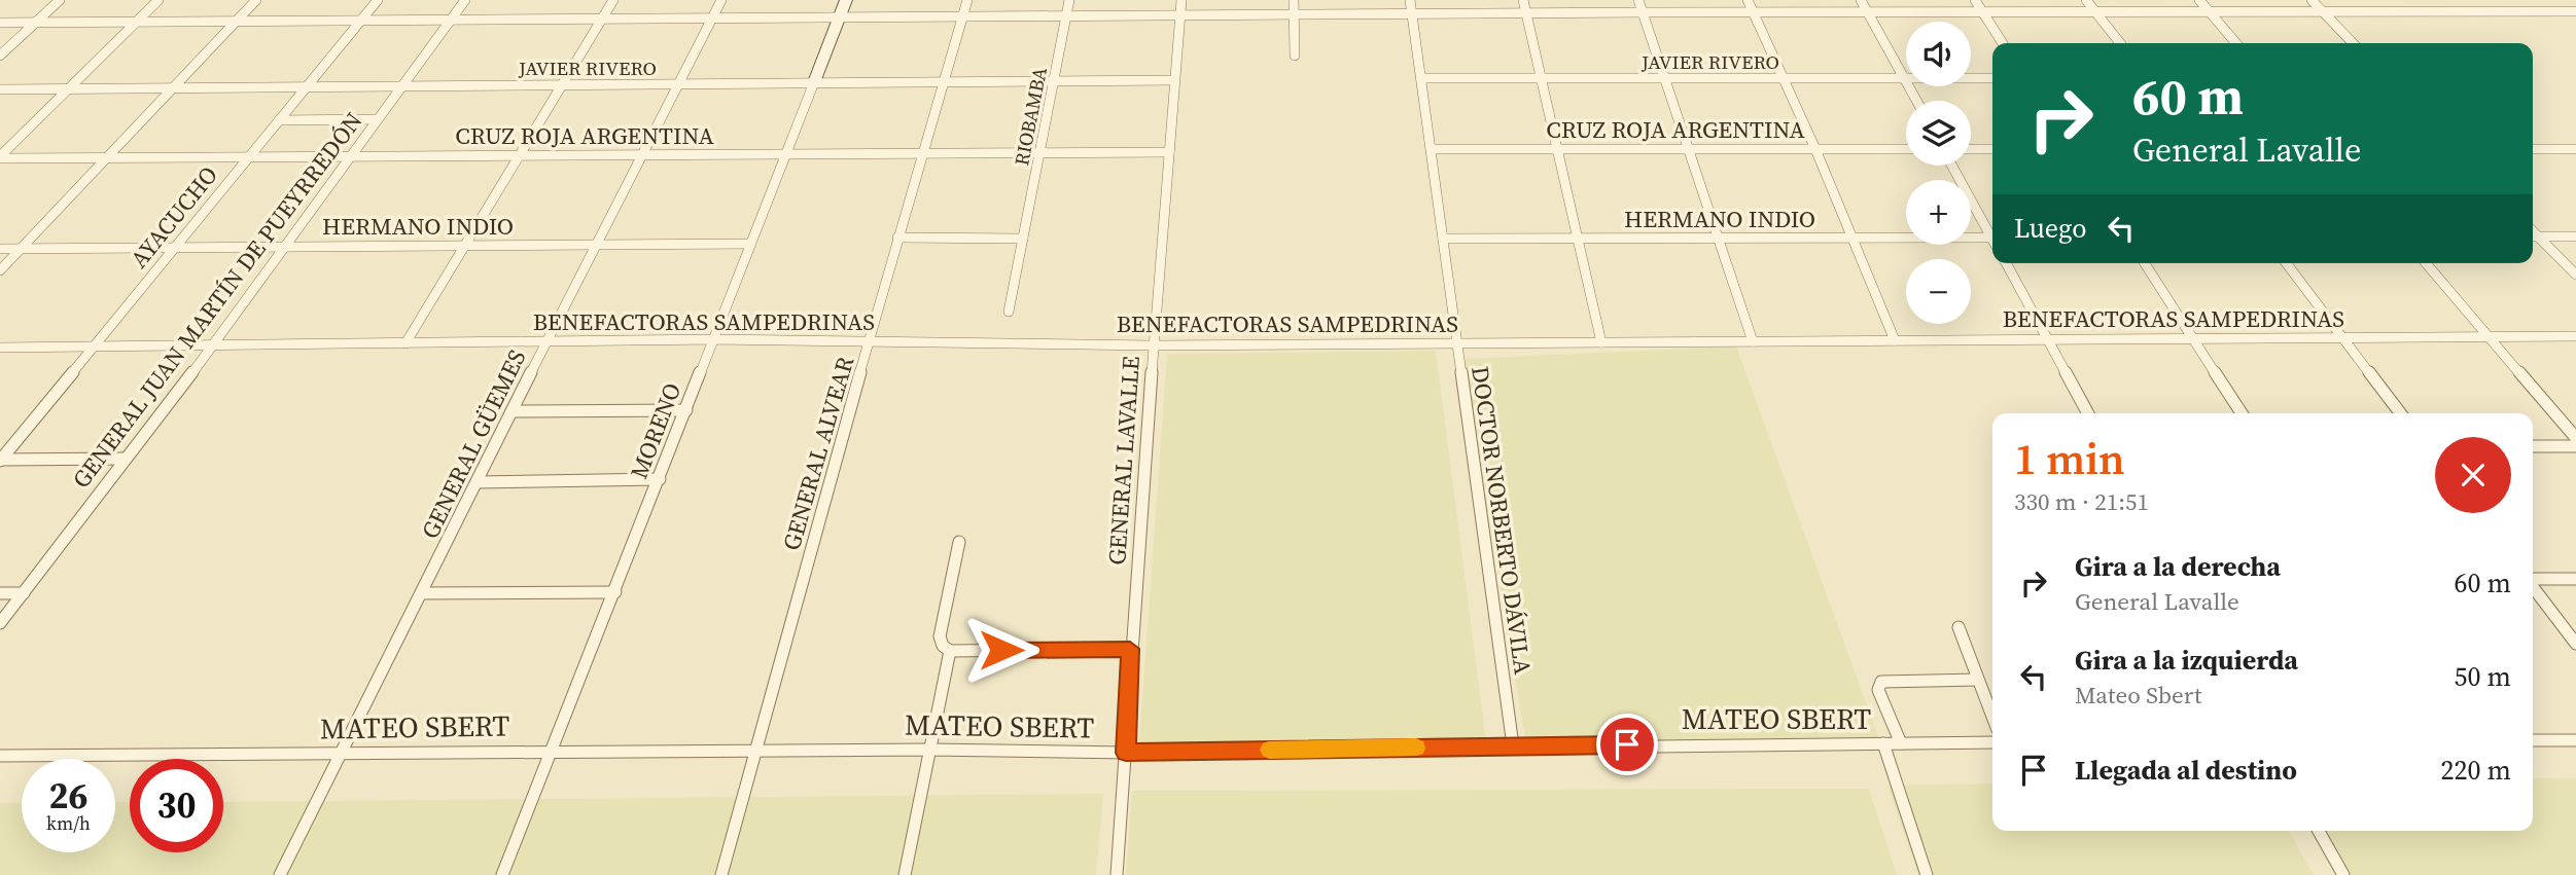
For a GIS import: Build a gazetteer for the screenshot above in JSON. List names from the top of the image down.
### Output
{
  "streets": {
    "street": [
      "JAVIER RIVERO",
      "RIOBAMBA",
      "CRUZ ROJA ARGENTINA",
      "AYACUCHO",
      "HERMANO INDIO",
      "GENERAL JUAN MARTÍN DE PUEYRREDÓN",
      "BENEFACTORAS SAMPEDRINAS",
      "MORENO",
      "GENERAL GÜEMES",
      "GENERAL ALVEAR",
      "GENERAL LAVALLE",
      "DOCTOR NORBERTO DÁVILA",
      "MATEO SBERT"
    ]
  },
  "crossings": [
    ["JAVIER RIVERO", "RIOBAMBA"],
    ["JAVIER RIVERO", "AYACUCHO"],
    ["JAVIER RIVERO", "GENERAL JUAN MARTÍN DE PUEYRREDÓN"],
    ["JAVIER RIVERO", "MORENO"],
    ["JAVIER RIVERO", "GENERAL GÜEMES"],
    ["JAVIER RIVERO", "GENERAL ALVEAR"],
    ["JAVIER RIVERO", "GENERAL LAVALLE"],
    ["JAVIER RIVERO", "DOCTOR NORBERTO DÁVILA"],
    ["RIOBAMBA", "CRUZ ROJA ARGENTINA"],
    ["CRUZ ROJA ARGENTINA", "AYACUCHO"],
    ["CRUZ ROJA ARGENTINA", "GENERAL JUAN MARTÍN DE PUEYRREDÓN"],
    ["CRUZ ROJA ARGENTINA", "MORENO"],
    ["CRUZ ROJA ARGENTINA", "GENERAL GÜEMES"],
    ["CRUZ ROJA ARGENTINA", "GENERAL ALVEAR"],
    ["CRUZ ROJA ARGENTINA", "GENERAL LAVALLE"],
    ["CRUZ ROJA ARGENTINA", "DOCTOR NORBERTO DÁVILA"],
    ["AYACUCHO", "HERMANO INDIO"],
    ["AYACUCHO", "BENEFACTORAS SAMPEDRINAS"],
    ["HERMANO INDIO", "GENERAL JUAN MARTÍN DE PUEYRREDÓN"],
    ["HERMANO INDIO", "MORENO"],
    ["HERMANO INDIO", "GENERAL GÜEMES"],
    ["HERMANO INDIO", "DOCTOR NORBERTO DÁVILA"],
    ["GENERAL JUAN MARTÍN DE PUEYRREDÓN", "BENEFACTORAS SAMPEDRINAS"],
    ["BENEFACTORAS SAMPEDRINAS", "MORENO"],
    ["BENEFACTORAS SAMPEDRINAS", "GENERAL GÜEMES"],
    ["BENEFACTORAS SAMPEDRINAS", "GENERAL ALVEAR"],
    ["BENEFACTORAS SAMPEDRINAS", "GENERAL LAVALLE"],
    ["BENEFACTORAS SAMPEDRINAS", "DOCTOR NORBERTO DÁVILA"],
    ["MORENO", "MATEO SBERT"],
    ["GENERAL GÜEMES", "MATEO SBERT"],
    ["GENERAL ALVEAR", "MATEO SBERT"],
    ["GENERAL LAVALLE", "MATEO SBERT"],
    ["DOCTOR NORBERTO DÁVILA", "MATEO SBERT"]
  ],
  "page": {
    "map_buttons": ["+", "−"],
    "turn": ["60 m", "General Lavalle"],
    "then": "Luego",
    "heading": ["1 min", "330 m · 21:51"],
    "list": [
      {
        "name": "Gira a la derecha",
        "note": "General Lavalle",
        "value": "60 m"
      },
      {
        "name": "Gira a la izquierda",
        "note": "Mateo Sbert",
        "value": "50 m"
      },
      {
        "name": "Llegada al destino",
        "value": "220 m"
      }
    ],
    "speed": "26 km/h",
    "limit": "30"
  }
}
